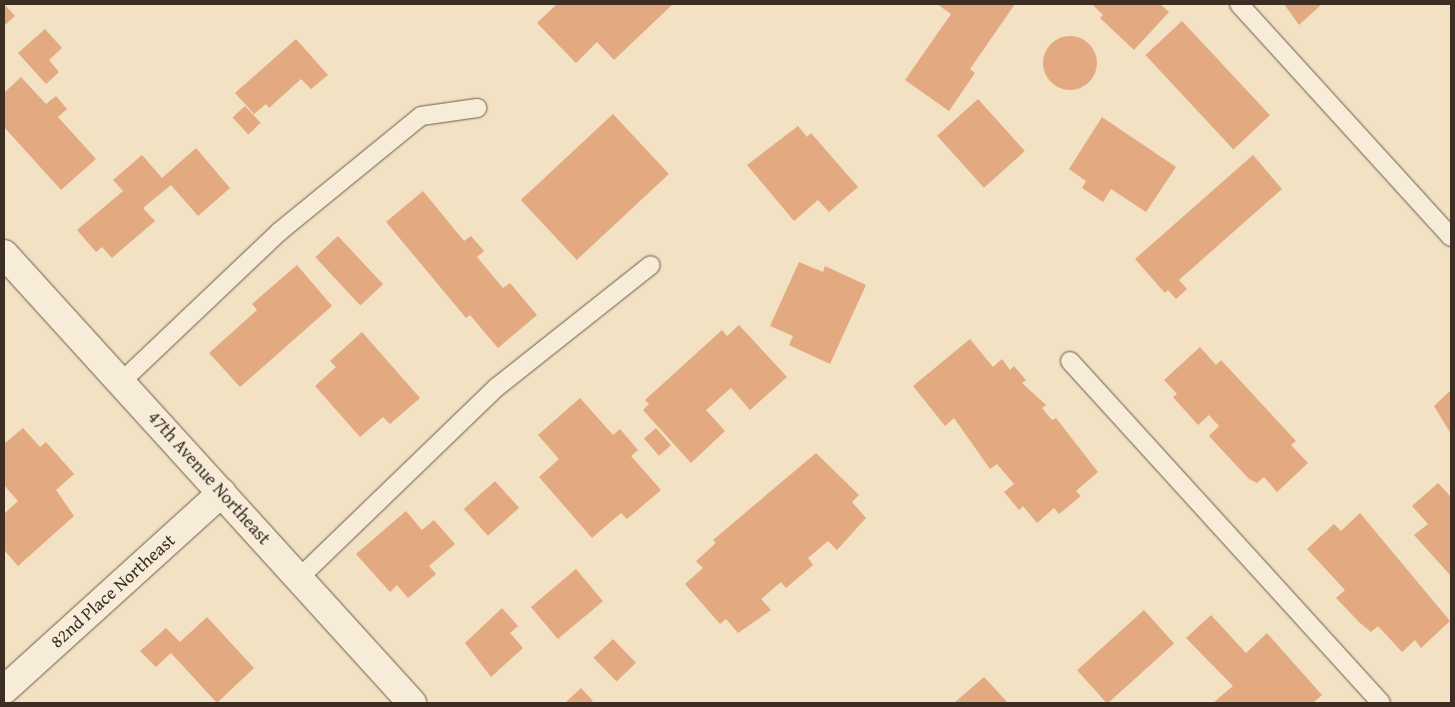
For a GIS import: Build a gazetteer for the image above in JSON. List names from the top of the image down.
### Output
{
  "streets": {
    "street": ["47th Avenue Northeast", "82nd Place Northeast"]
  },
  "crossings": [
    ["47th Avenue Northeast", "82nd Place Northeast"]
  ]
}
